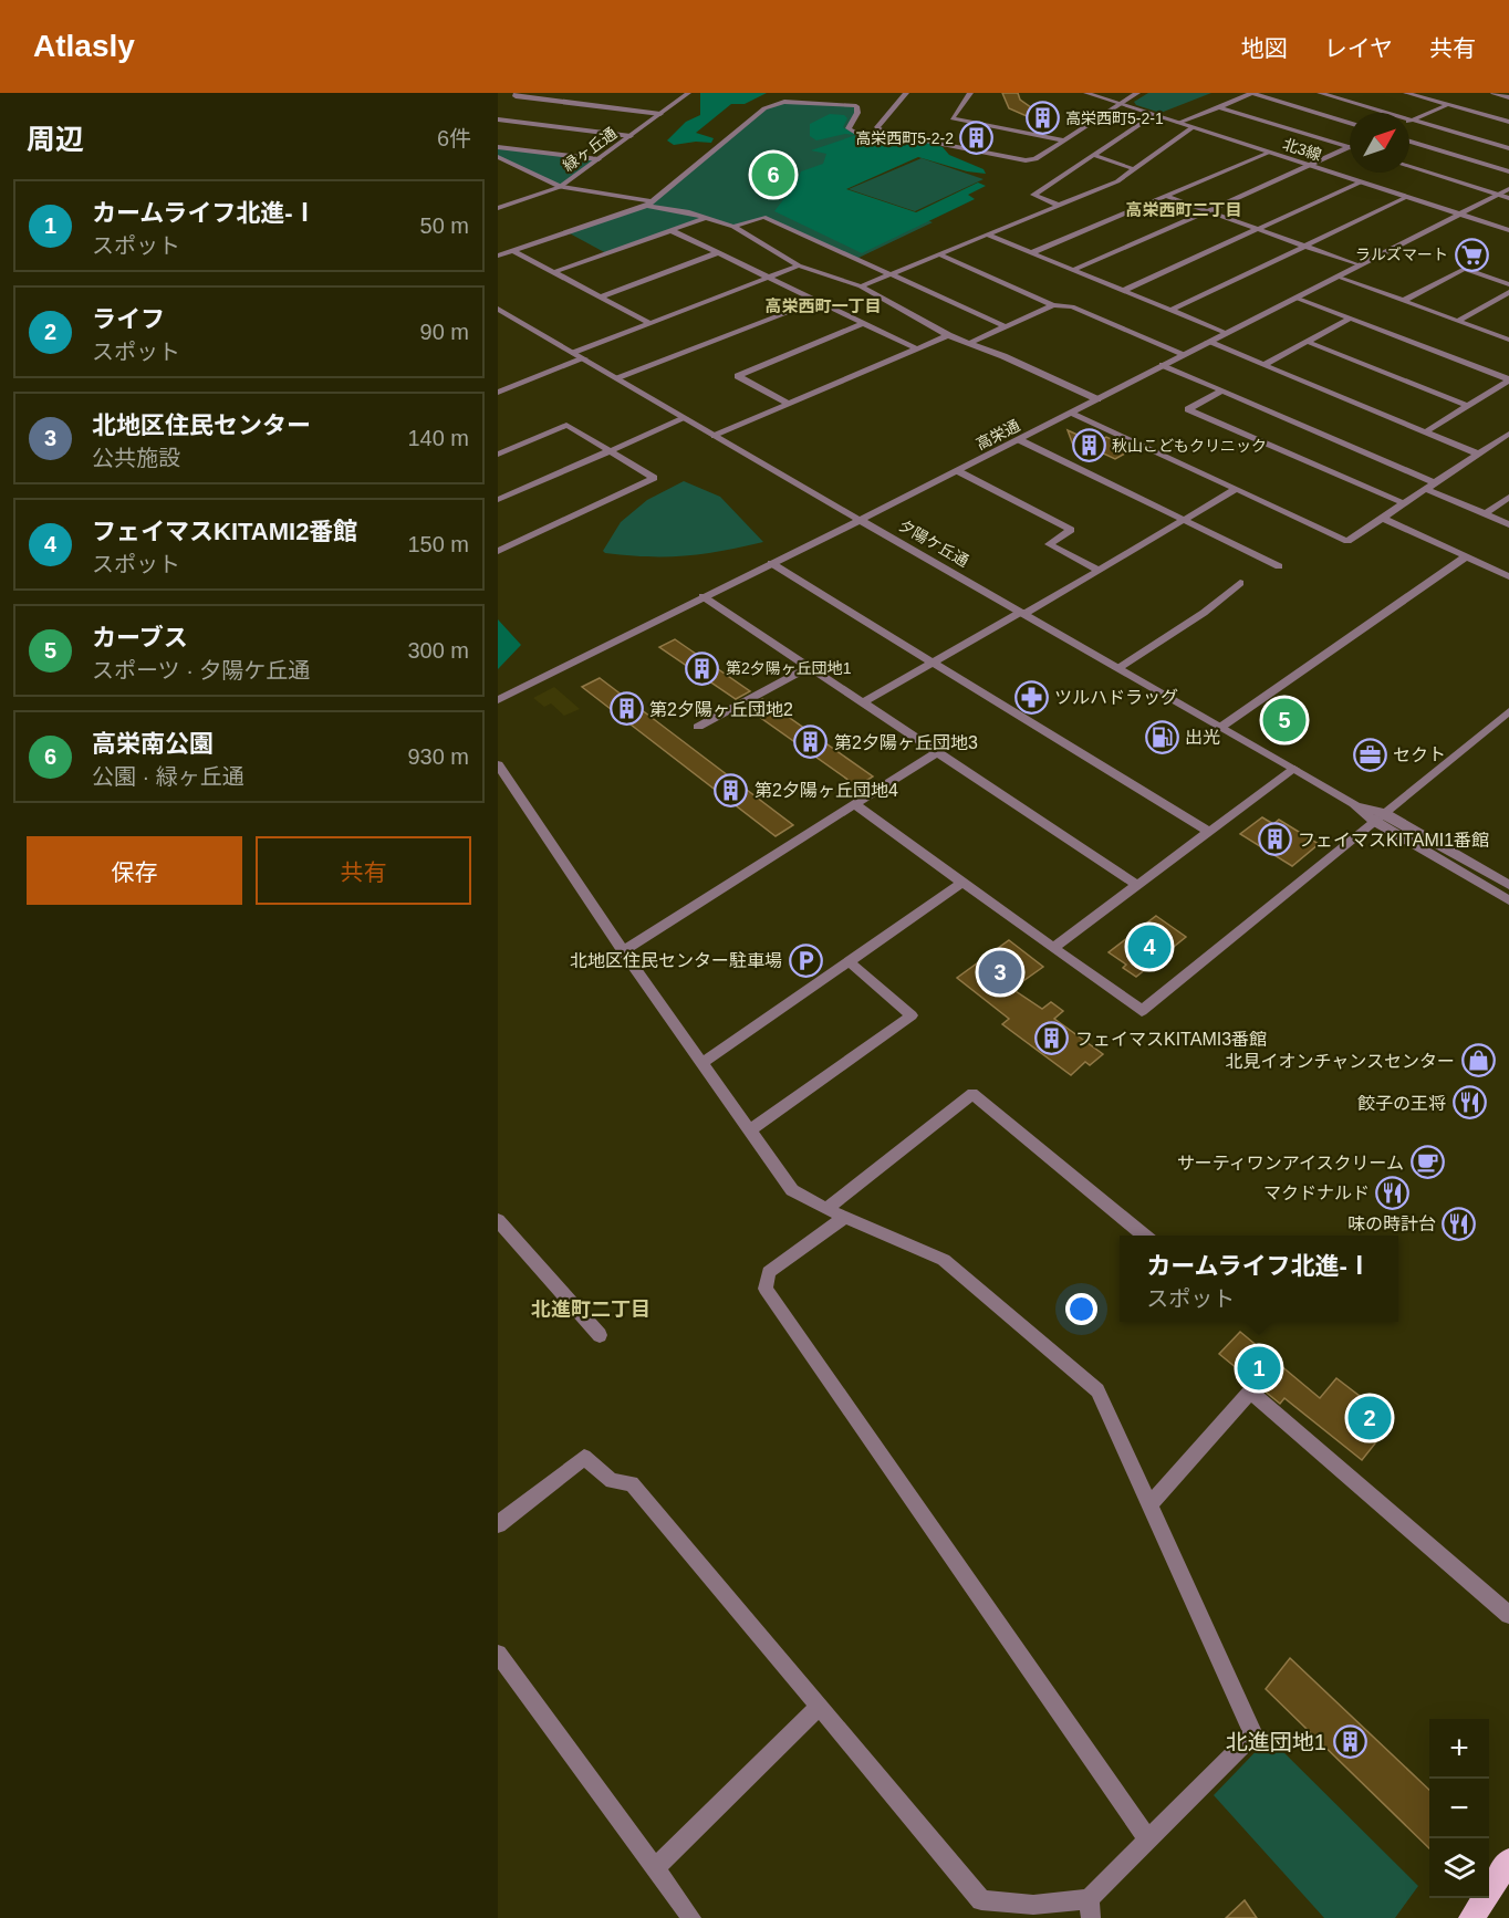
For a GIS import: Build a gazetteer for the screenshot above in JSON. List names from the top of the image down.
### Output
{
  "streets": {
    "street": [
      "緑ヶ丘通",
      "北3線",
      "高栄通",
      "夕陽ケ丘通"
    ]
  },
  "crossings": [
    ["北3線", "高栄通"],
    ["高栄通", "夕陽ケ丘通"]
  ],
  "districts": ["高栄西町二丁目", "高栄西町一丁目", "北進町二丁目"],
  "places": {
    "building": [
      "高栄西町5-2-1",
      "高栄西町5-2-2",
      "秋山こどもクリニック",
      "第2夕陽ヶ丘団地1",
      "第2夕陽ヶ丘団地2",
      "第2夕陽ヶ丘団地3",
      "第2夕陽ヶ丘団地4",
      "フェイマスKITAMI1番館",
      "フェイマスKITAMI3番館",
      "北進団地1"
    ],
    "supermarket": ["ラルズマート"],
    "pharmacy": ["ツルハドラッグ"],
    "fuel station": ["出光"],
    "office": ["セクト"],
    "parking": ["北地区住民センター駐車場"],
    "shop": ["北見イオンチャンスセンター"],
    "restaurant": ["餃子の王将", "マクドナルド", "味の時計台"],
    "cafe": ["サーティワンアイスクリーム"]
  },
  "north": "top right",
  "page": {
    "header": "Atlasly",
    "nav": ["地図", "レイヤ", "共有"],
    "heading": ["周辺", "6件"],
    "pins": [
      "6",
      "5",
      "4",
      "3",
      "1",
      "2"
    ],
    "list": [
      {
        "mark": "1",
        "name": "カームライフ北進‐Ⅰ",
        "note": "スポット",
        "value": "50 m"
      },
      {
        "mark": "2",
        "name": "ライフ",
        "note": "スポット",
        "value": "90 m"
      },
      {
        "mark": "3",
        "name": "北地区住民センター",
        "note": "公共施設",
        "value": "140 m"
      },
      {
        "mark": "4",
        "name": "フェイマスKITAMI2番館",
        "note": "スポット",
        "value": "150 m"
      },
      {
        "mark": "5",
        "name": "カーブス",
        "note": "スポーツ · 夕陽ケ丘通",
        "value": "300 m"
      },
      {
        "mark": "6",
        "name": "高栄南公園",
        "note": "公園 · 緑ヶ丘通",
        "value": "930 m"
      }
    ],
    "buttons": ["保存", "共有"],
    "popup": ["カームライフ北進‐Ⅰ", "スポット"],
    "map_buttons": ["+", "−"]
  }
}
